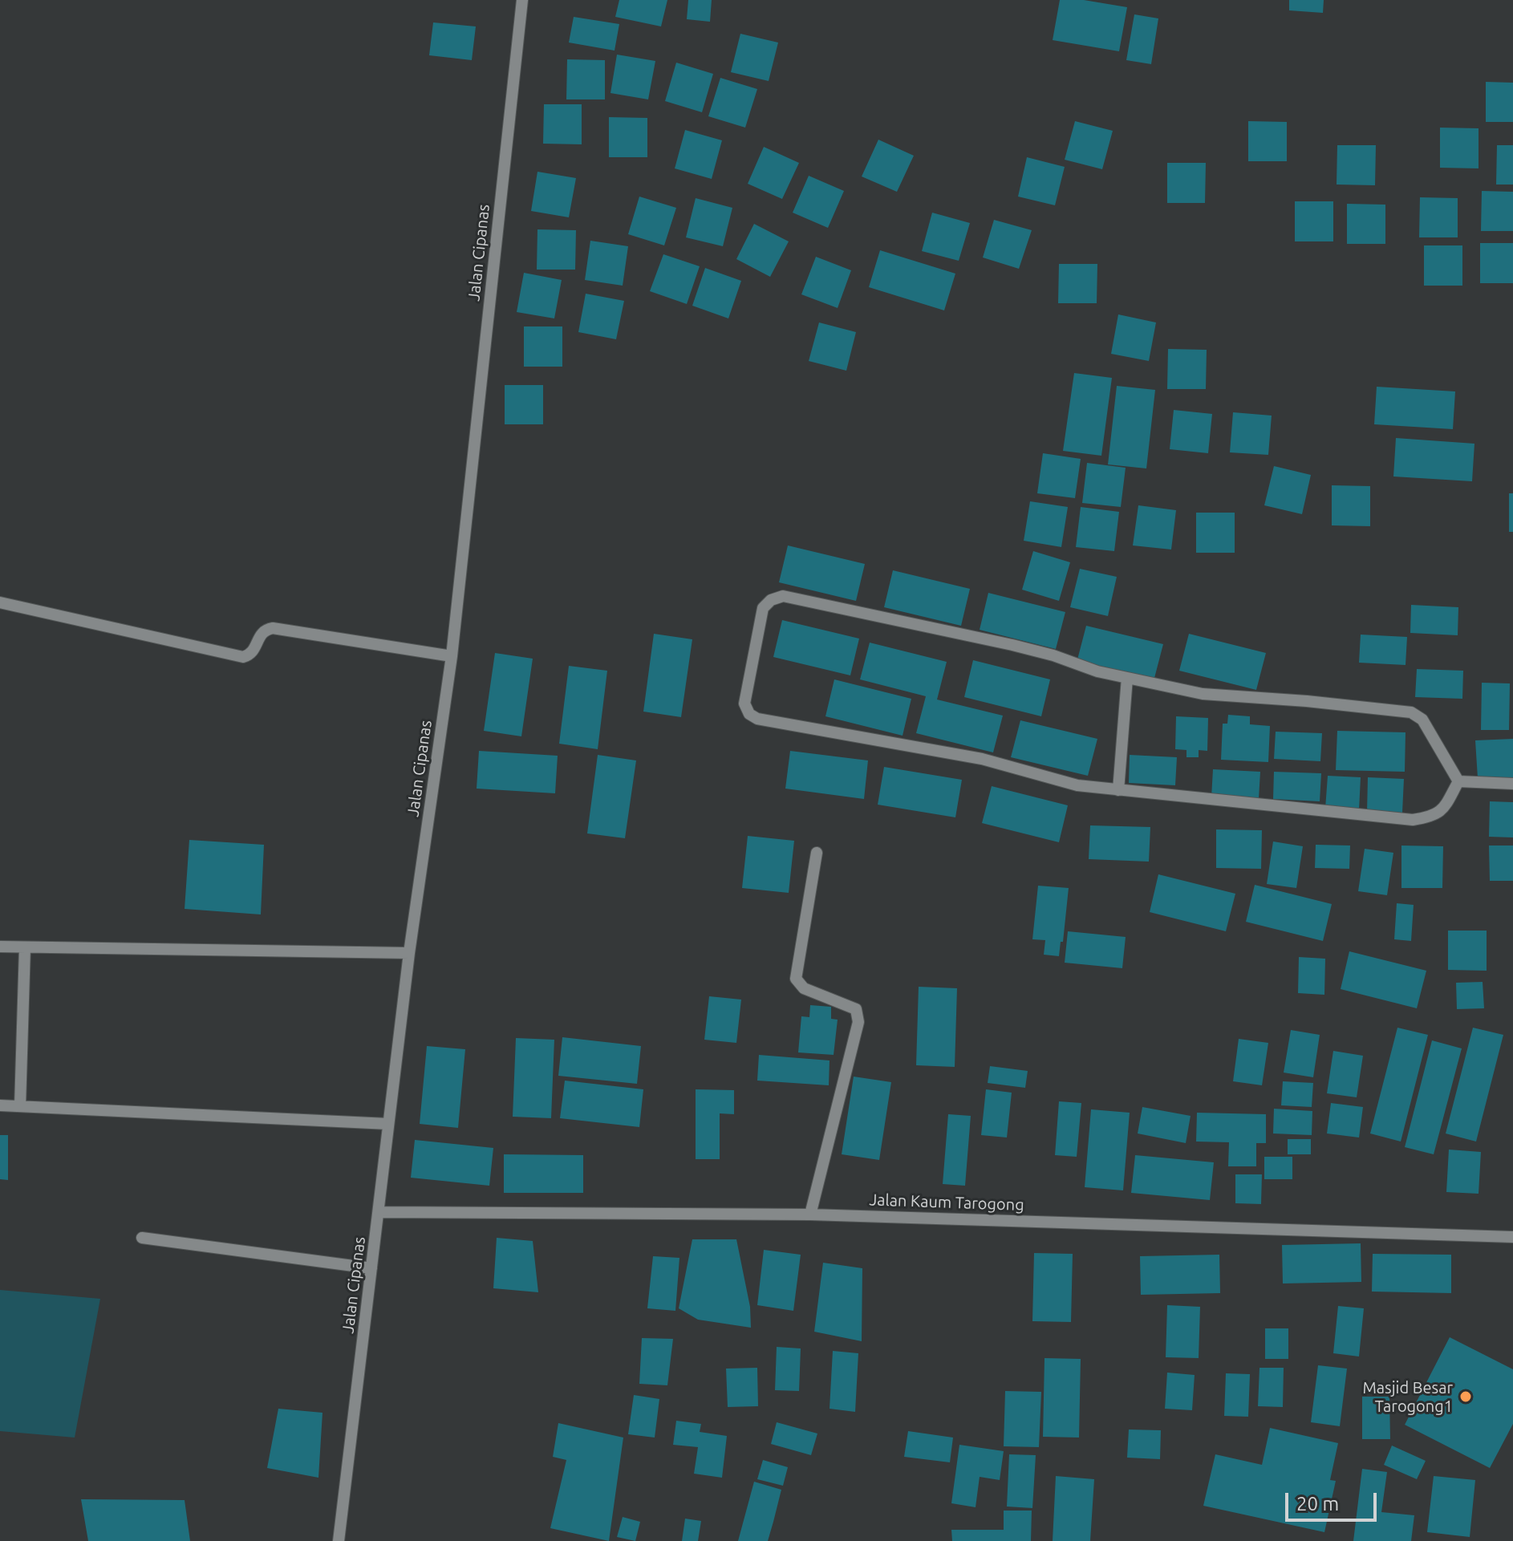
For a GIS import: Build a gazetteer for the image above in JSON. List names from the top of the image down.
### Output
{
  "streets": {
    "street": ["Jalan Cipanas", "Jalan Kaum Tarogong"]
  },
  "crossings": [
    ["Jalan Cipanas", "Jalan Kaum Tarogong"]
  ],
  "places": ["Masjid Besar Tarogong1"],
  "scale_bar": "20 m"
}
